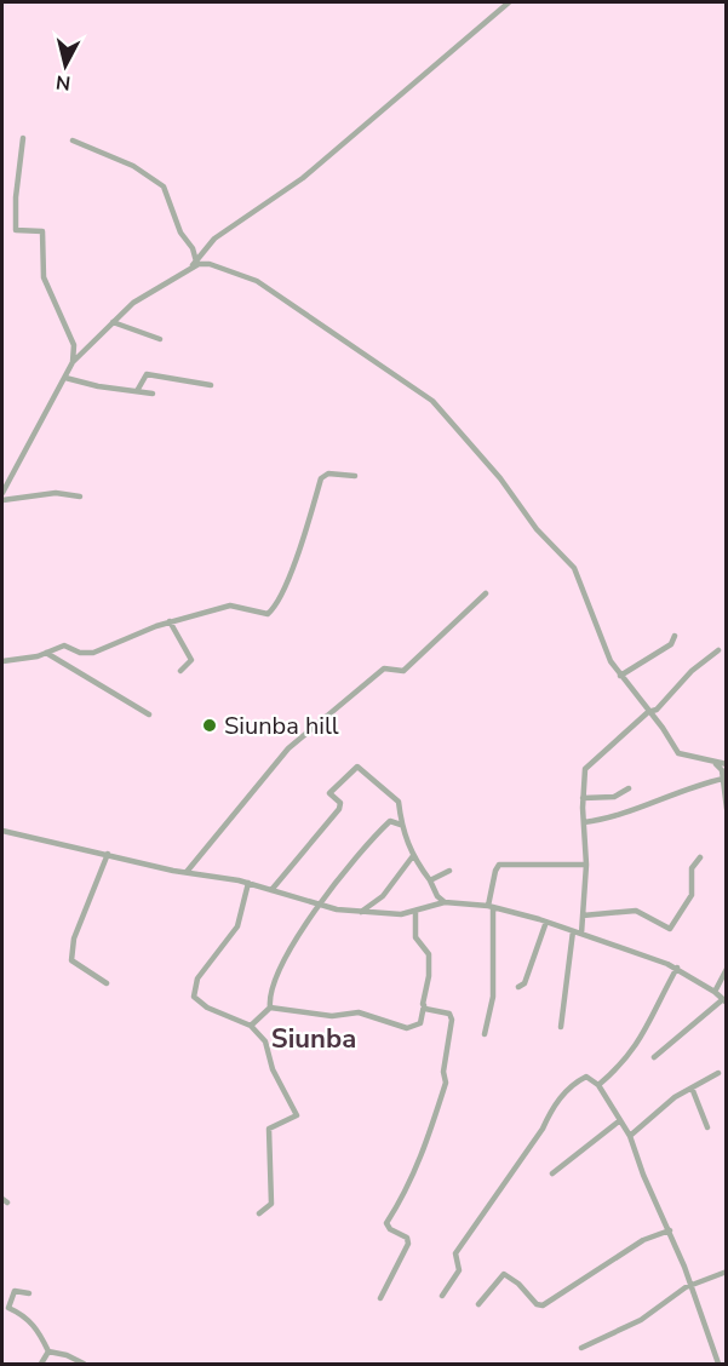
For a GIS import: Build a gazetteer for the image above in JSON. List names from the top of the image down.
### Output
{
  "districts": ["Siunba"],
  "places": ["Siunba hill"],
  "north": "bottom"
}
